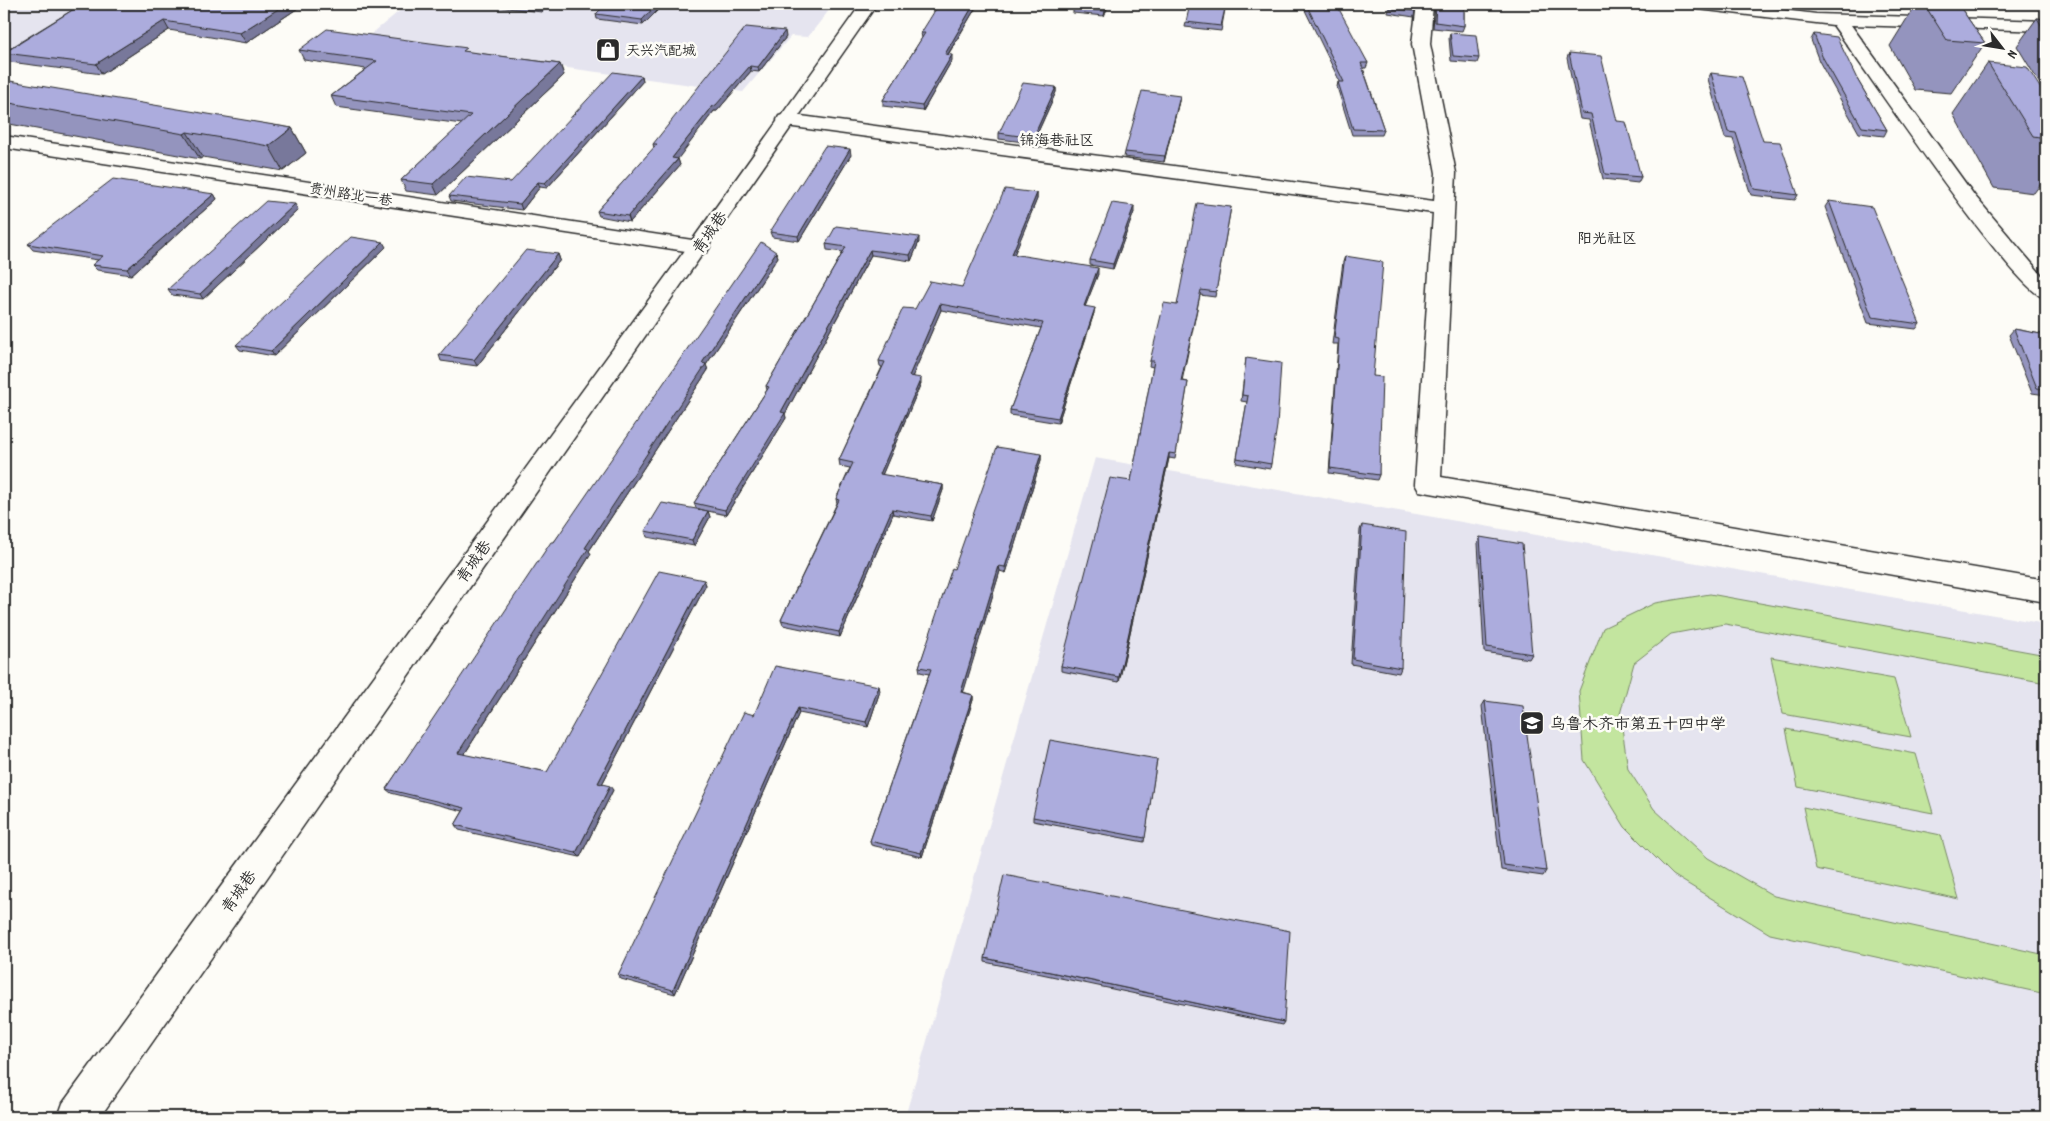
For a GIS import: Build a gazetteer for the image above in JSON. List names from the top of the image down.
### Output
{
  "streets": {
    "street": ["贵州路北一巷", "青城巷"]
  },
  "crossings": [
    ["贵州路北一巷", "青城巷"]
  ],
  "districts": ["锦海巷社区", "阳光社区"],
  "places": {
    "shop": ["天兴汽配城"],
    "school or university": ["乌鲁木齐市第五十四中学"]
  },
  "north": "bottom right"
}
